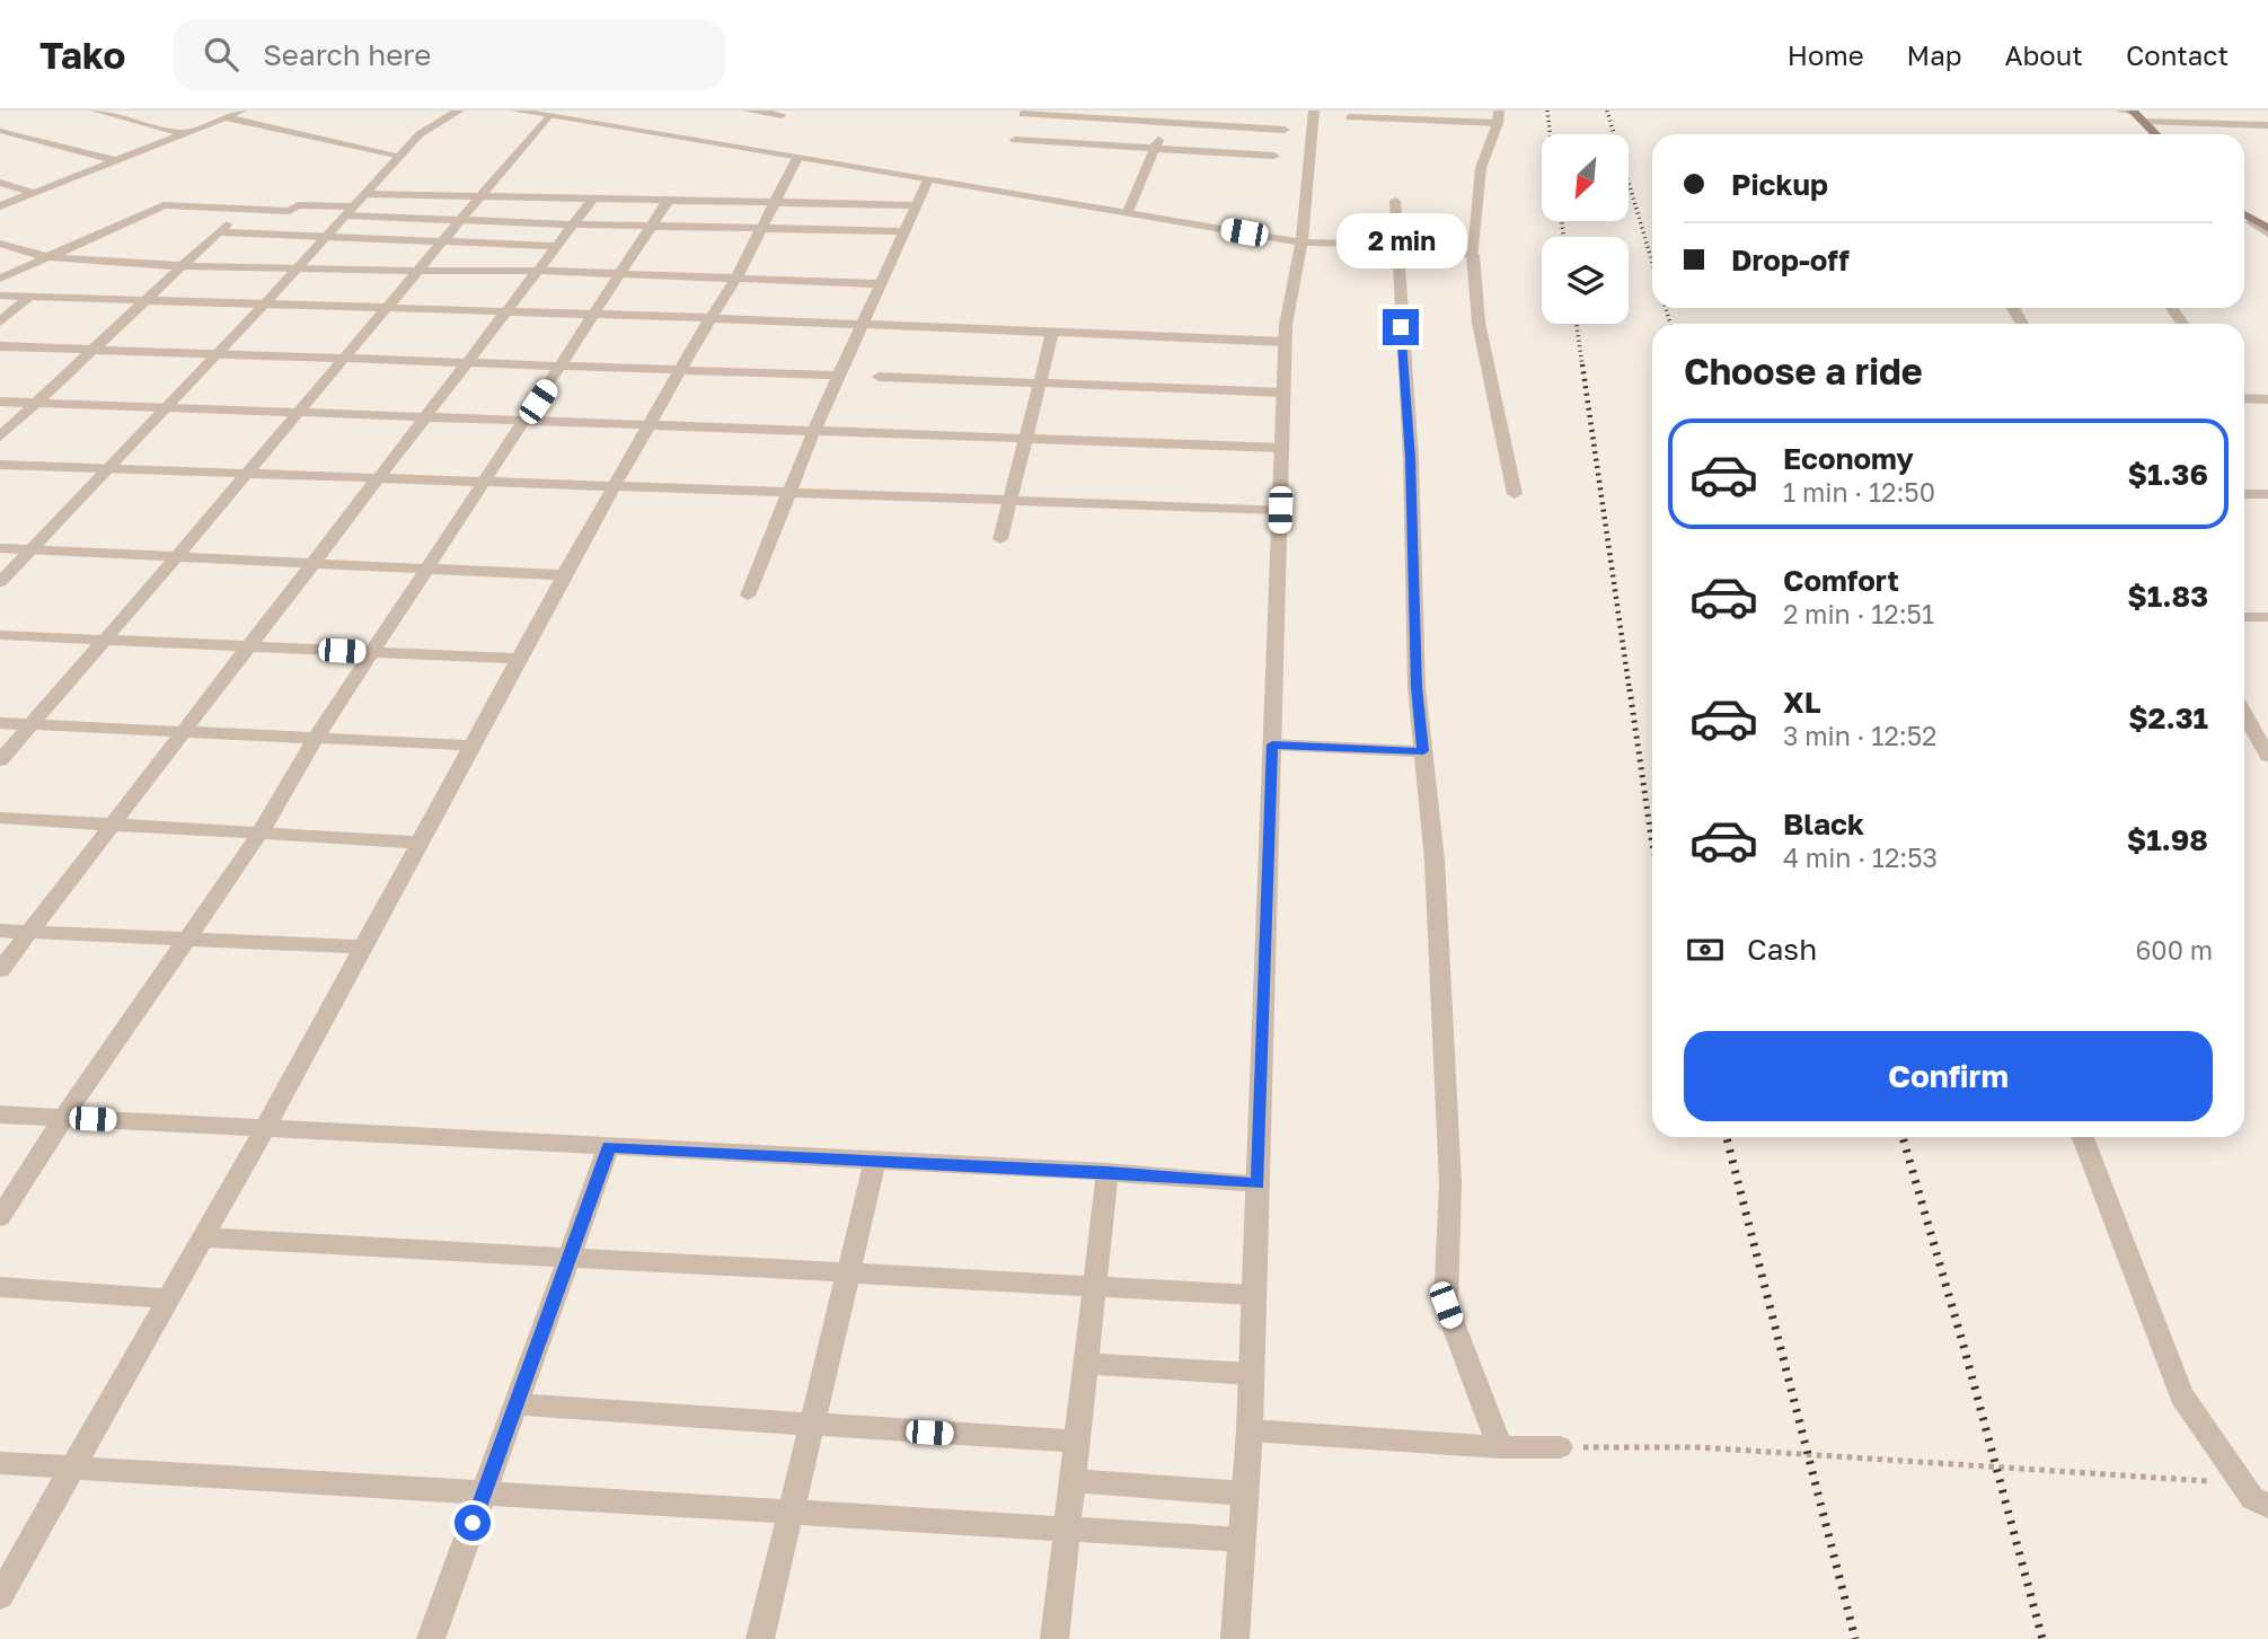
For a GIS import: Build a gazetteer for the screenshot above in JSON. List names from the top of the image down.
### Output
{
  "north": "bottom left",
  "page": {
    "header": "Tako",
    "search": "Search here",
    "nav": [
      "Home",
      "Map",
      "About",
      "Contact"
    ],
    "banner": ["Pickup", "Drop-off"],
    "bubble": "2 min",
    "heading": "Choose a ride",
    "list": [
      {
        "name": "Economy",
        "note": "1 min · 12:50",
        "value": "$1.36"
      },
      {
        "name": "Comfort",
        "note": "2 min · 12:51",
        "value": "$1.83"
      },
      {
        "name": "XL",
        "note": "3 min · 12:52",
        "value": "$2.31"
      },
      {
        "name": "Black",
        "note": "4 min · 12:53",
        "value": "$1.98"
      }
    ],
    "pay": ["Cash", "600 m"],
    "buttons": "Confirm"
  }
}
